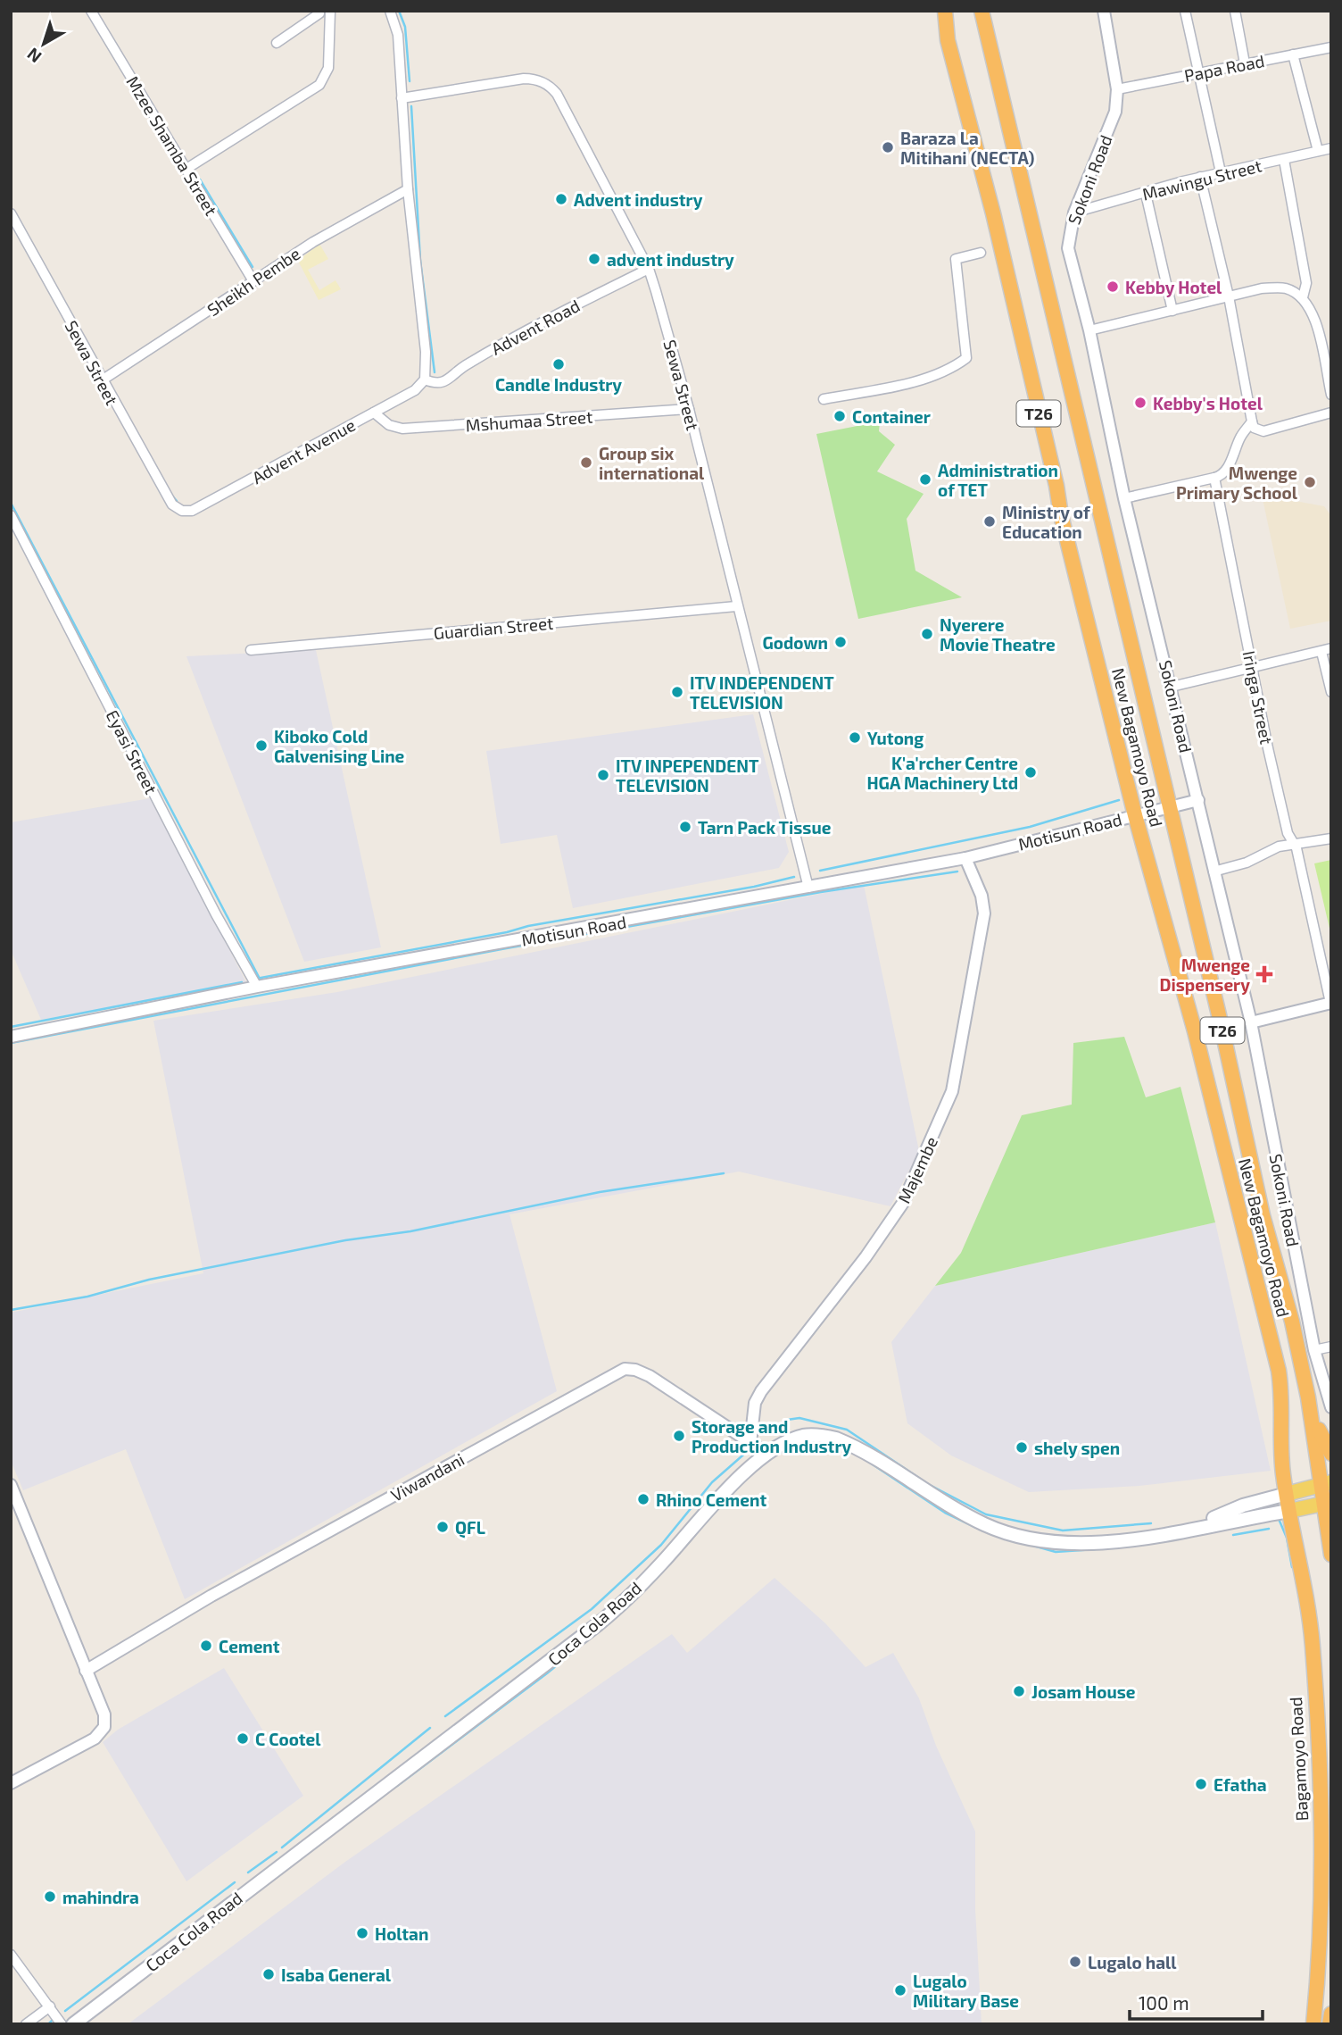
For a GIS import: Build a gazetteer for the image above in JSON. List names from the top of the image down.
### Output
{
  "streets": {
    "highway": ["T26", "New Bagamoyo Road", "Bagamoyo Road"],
    "main road": ["Coca Cola Road"],
    "street": [
      "Papa Road",
      "Mzee Shamba Street",
      "Sokoni Road",
      "Mawingu Street",
      "Sheikh Pembe",
      "Advent Road",
      "Sewa Street",
      "Mshumaa Street",
      "Advent Avenue",
      "Guardian Street",
      "Iringa Street",
      "Eyasi Street",
      "Motisun Road",
      "Majembe",
      "Viwandani"
    ]
  },
  "crossings": [
    ["Papa Road", "Sokoni Road"],
    ["Mzee Shamba Street", "Sheikh Pembe"],
    ["Sokoni Road", "Mawingu Street"],
    ["Sokoni Road", "Motisun Road"],
    ["Sheikh Pembe", "Sewa Street"],
    ["Advent Road", "Sewa Street"],
    ["Advent Road", "Advent Avenue"],
    ["Sewa Street", "Mshumaa Street"],
    ["Sewa Street", "Advent Avenue"],
    ["Sewa Street", "Guardian Street"],
    ["Sewa Street", "Motisun Road"],
    ["T26", "New Bagamoyo Road"],
    ["Mshumaa Street", "Advent Avenue"],
    ["New Bagamoyo Road", "Motisun Road"],
    ["New Bagamoyo Road", "Coca Cola Road"],
    ["New Bagamoyo Road", "Bagamoyo Road"],
    ["Eyasi Street", "Motisun Road"],
    ["Motisun Road", "Majembe"],
    ["Majembe", "Viwandani"],
    ["Viwandani", "Coca Cola Road"],
    ["Coca Cola Road", "Bagamoyo Road"]
  ],
  "places": {
    "other": [
      "Baraza La Mitihani (NECTA)",
      "Advent industry",
      "advent industry",
      "Kebby Hotel",
      "Candle Industry",
      "Kebby's Hotel",
      "Container",
      "Group six international",
      "Administration of TET",
      "Mwenge Primary School",
      "Ministry of Education",
      "Nyerere Movie Theatre",
      "Godown",
      "ITV INDEPENDENT TELEVISION",
      "Yutong",
      "Kiboko Cold Galvenising Line",
      "K'a'rcher Centre HGA Machinery Ltd",
      "ITV INPEPENDENT TELEVISION",
      "Tarn Pack Tissue",
      "Storage and Production Industry",
      "shely spen",
      "Rhino Cement",
      "QFL",
      "Cement",
      "Josam House",
      "C Cootel",
      "Efatha",
      "mahindra",
      "Holtan",
      "Lugalo hall",
      "Isaba General",
      "Lugalo Military Base"
    ],
    "health": ["Mwenge Dispensery"]
  },
  "scale_bar": "100 m",
  "north": "bottom left"
}
